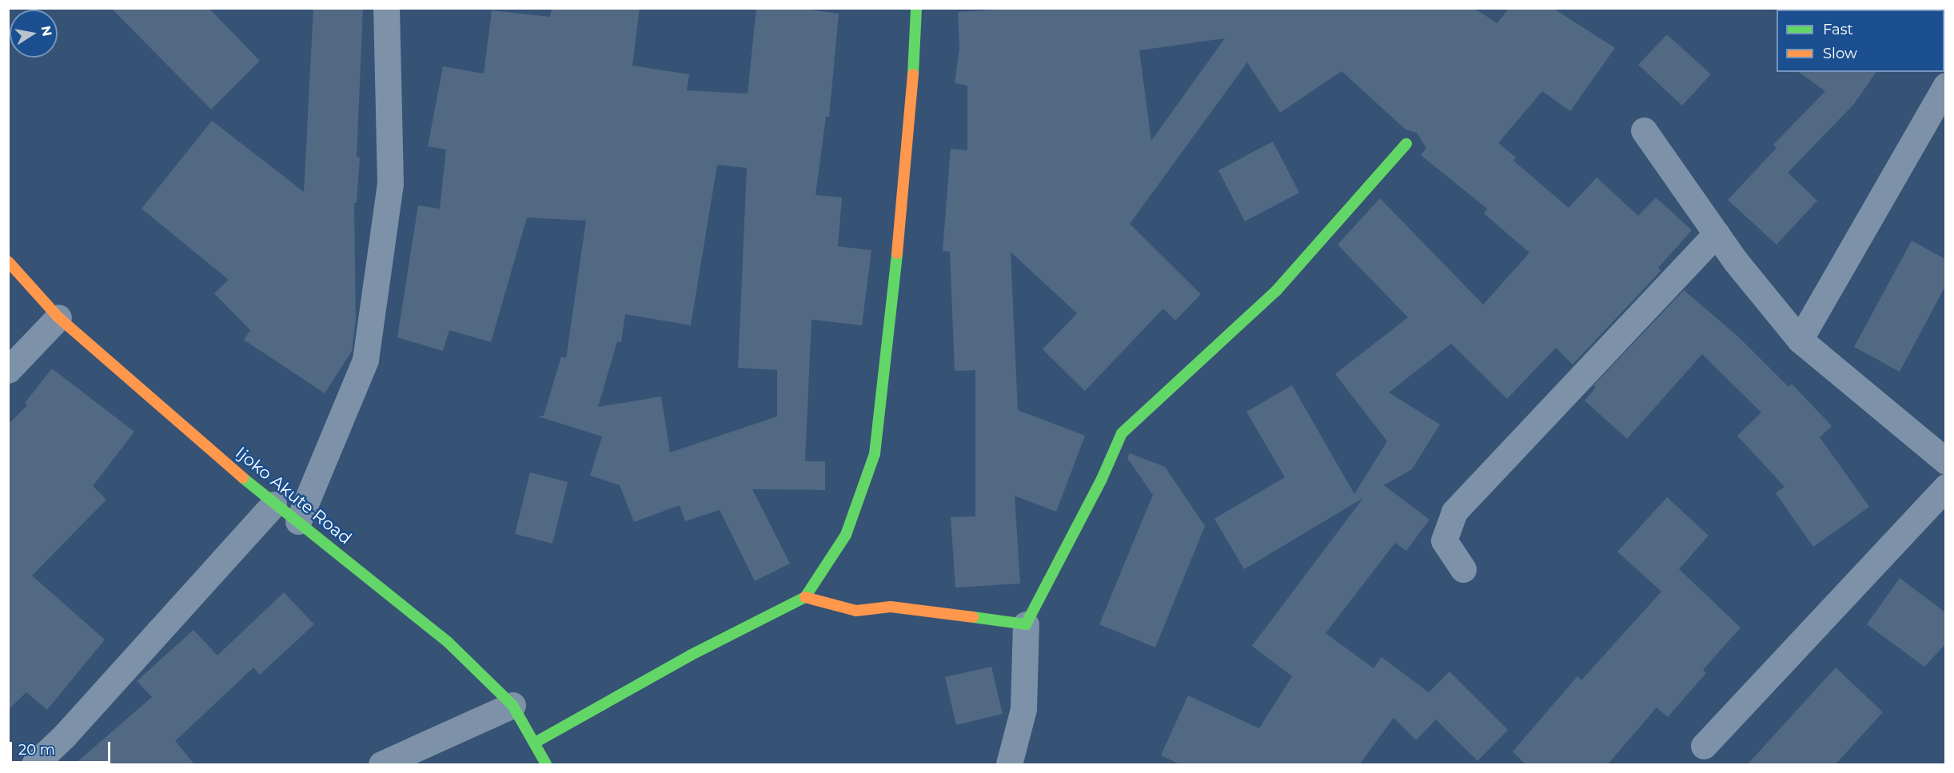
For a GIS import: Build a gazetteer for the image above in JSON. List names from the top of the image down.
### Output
{
  "streets": {
    "street": ["Ijoko Akute Road"]
  },
  "legend": ["Fast", "Slow"],
  "scale_bar": "20 m",
  "north": "right"
}
